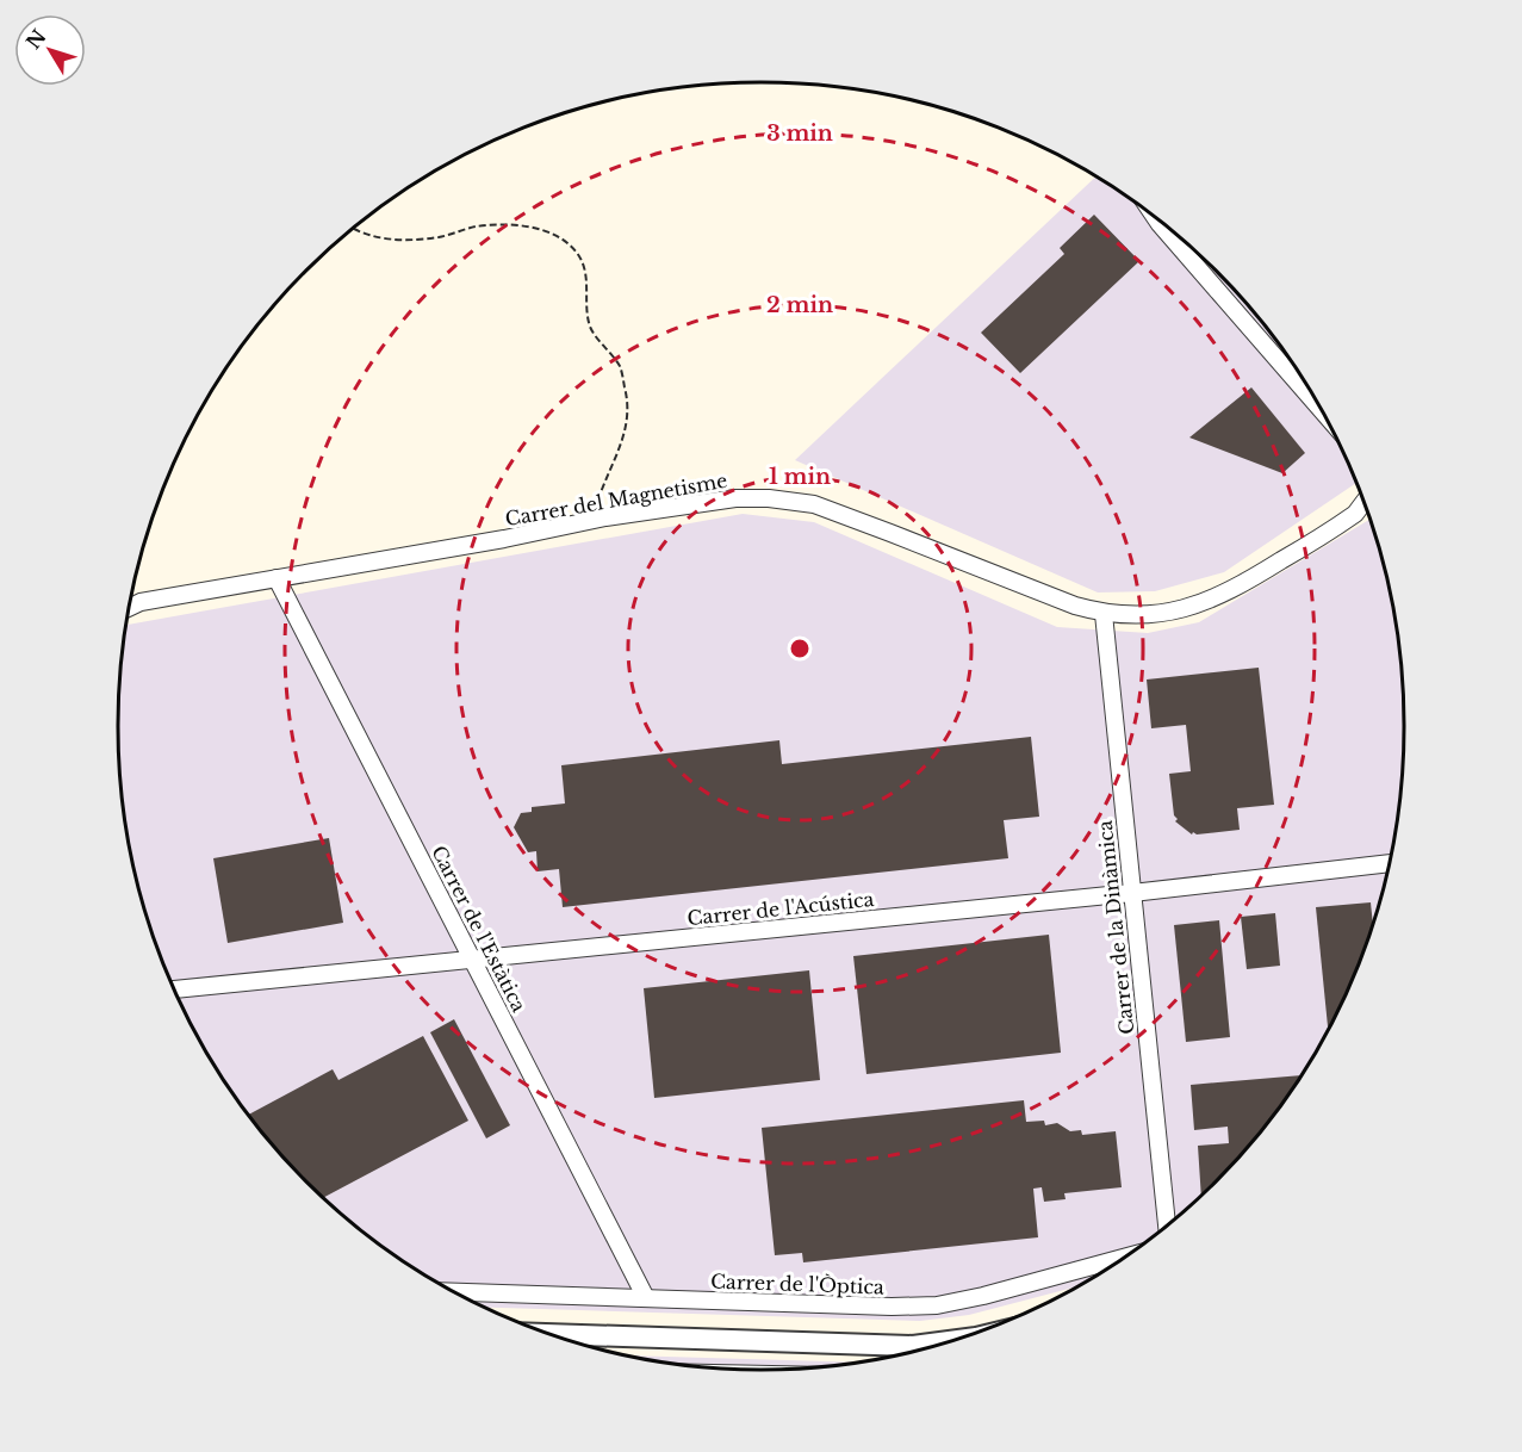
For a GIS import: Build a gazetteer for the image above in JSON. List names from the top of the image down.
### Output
{
  "streets": {
    "street": [
      "Carrer del Magnetisme",
      "Carrer de l'Acústica",
      "Carrer de la Dinàmica",
      "Carrer de l'Estàtica",
      "Carrer de l'Òptica"
    ]
  },
  "crossings": [
    ["Carrer del Magnetisme", "Carrer de la Dinàmica"],
    ["Carrer del Magnetisme", "Carrer de l'Estàtica"],
    ["Carrer de l'Acústica", "Carrer de la Dinàmica"],
    ["Carrer de l'Acústica", "Carrer de l'Estàtica"],
    ["Carrer de l'Estàtica", "Carrer de l'Òptica"]
  ],
  "north": "top left",
  "rings": ["3 min", "2 min", "1 min"]
}
